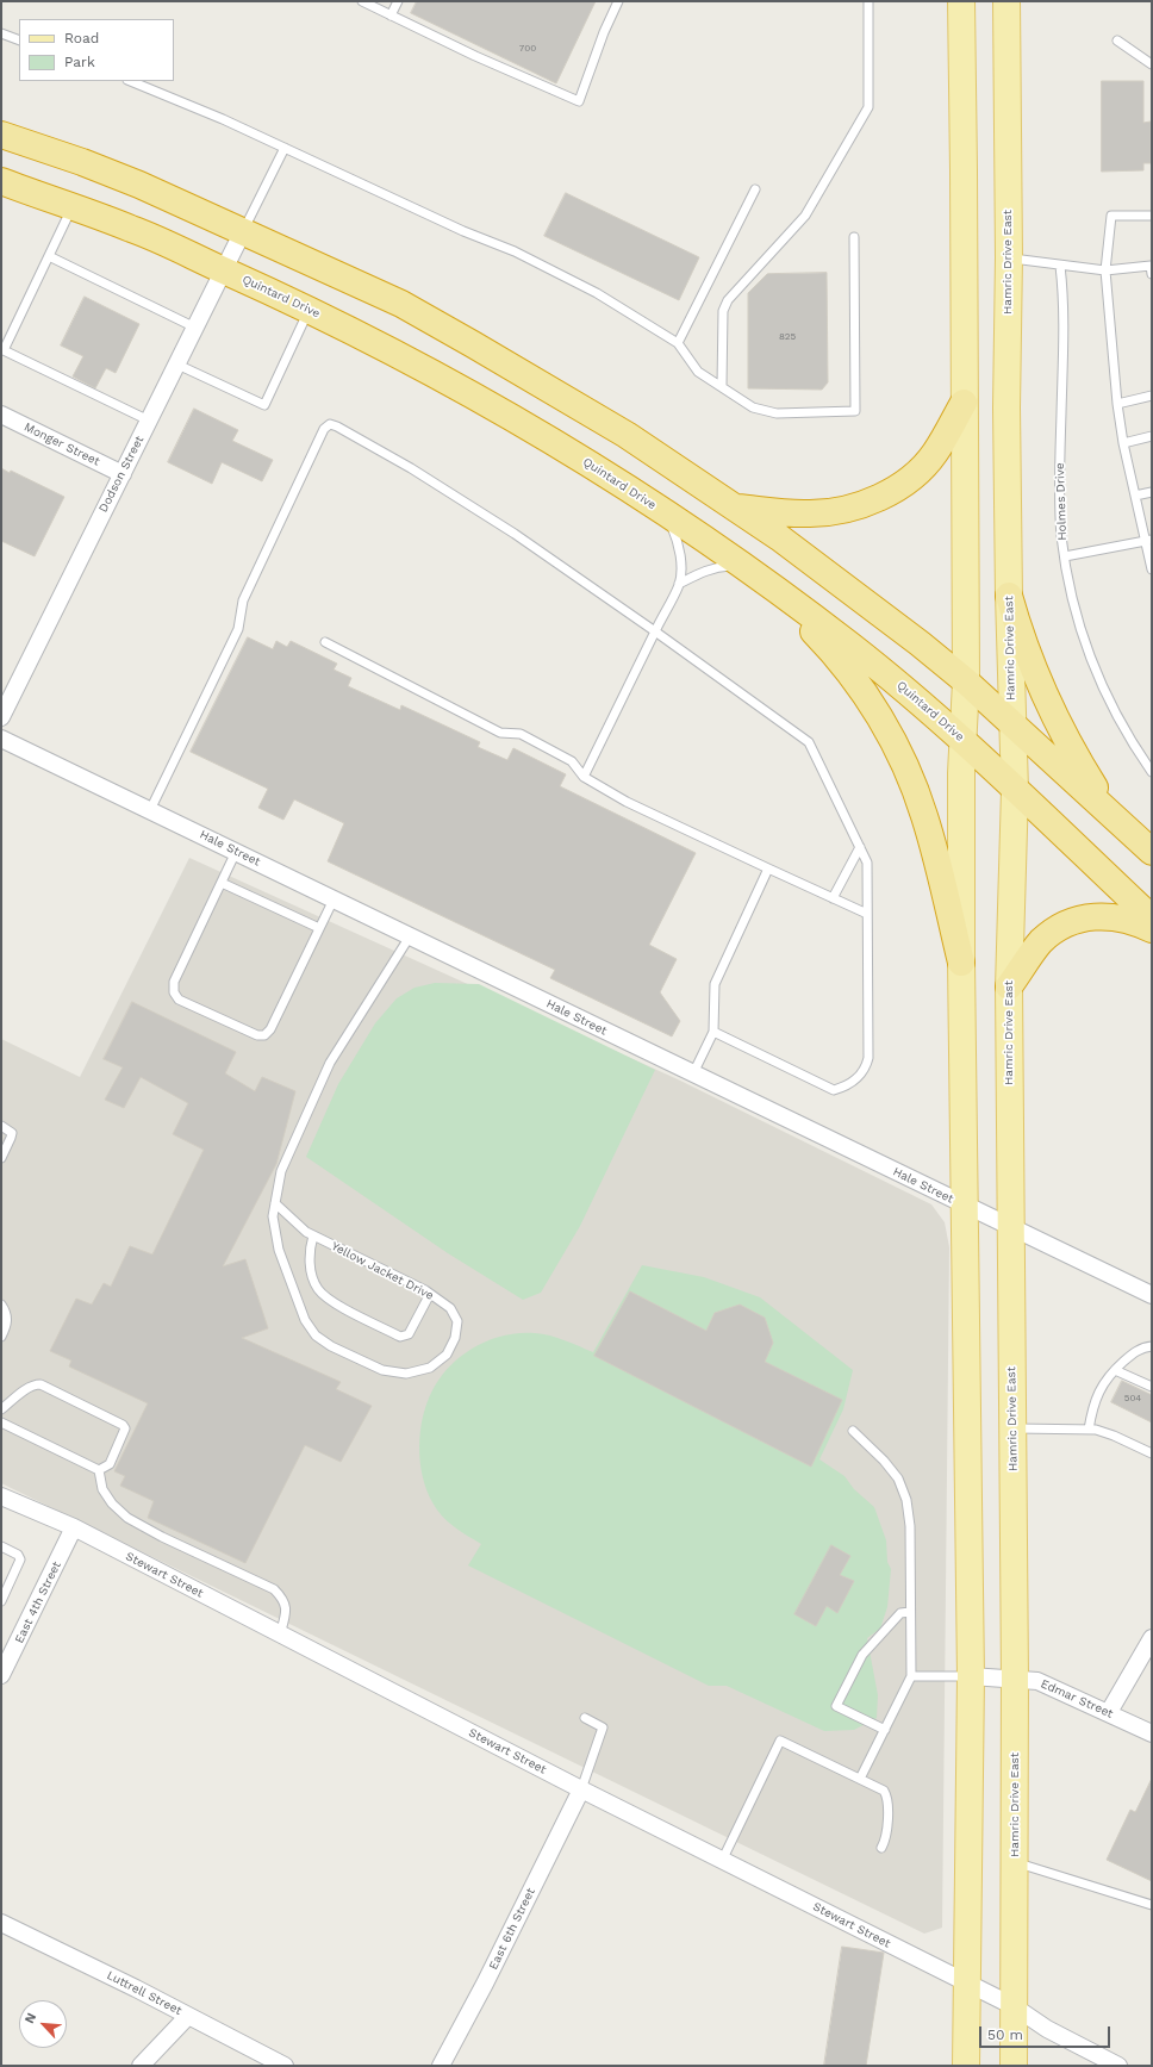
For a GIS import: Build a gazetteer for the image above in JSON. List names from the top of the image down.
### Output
{
  "streets": {
    "highway": ["Quintard Drive"],
    "main road": ["Hamric Drive East"],
    "street": [
      "Monger Street",
      "Dodson Street",
      "Hale Street",
      "Stewart Street",
      "East 4th Street",
      "Edmar Street",
      "East 6th Street",
      "Luttrell Street"
    ],
    "lane": ["Holmes Drive", "Yellow Jacket Drive"]
  },
  "crossings": [
    ["Hamric Drive East", "Quintard Drive"],
    ["Hamric Drive East", "Hale Street"],
    ["Hamric Drive East", "Stewart Street"],
    ["Hamric Drive East", "Edmar Street"],
    ["Quintard Drive", "Dodson Street"],
    ["Monger Street", "Dodson Street"],
    ["Hale Street", "Yellow Jacket Drive"],
    ["Stewart Street", "East 4th Street"],
    ["Stewart Street", "East 6th Street"]
  ],
  "house_numbers": ["700", "825", "504"],
  "legend": ["Road", "Park"],
  "scale_bar": "50 m",
  "north": "top left"
}
